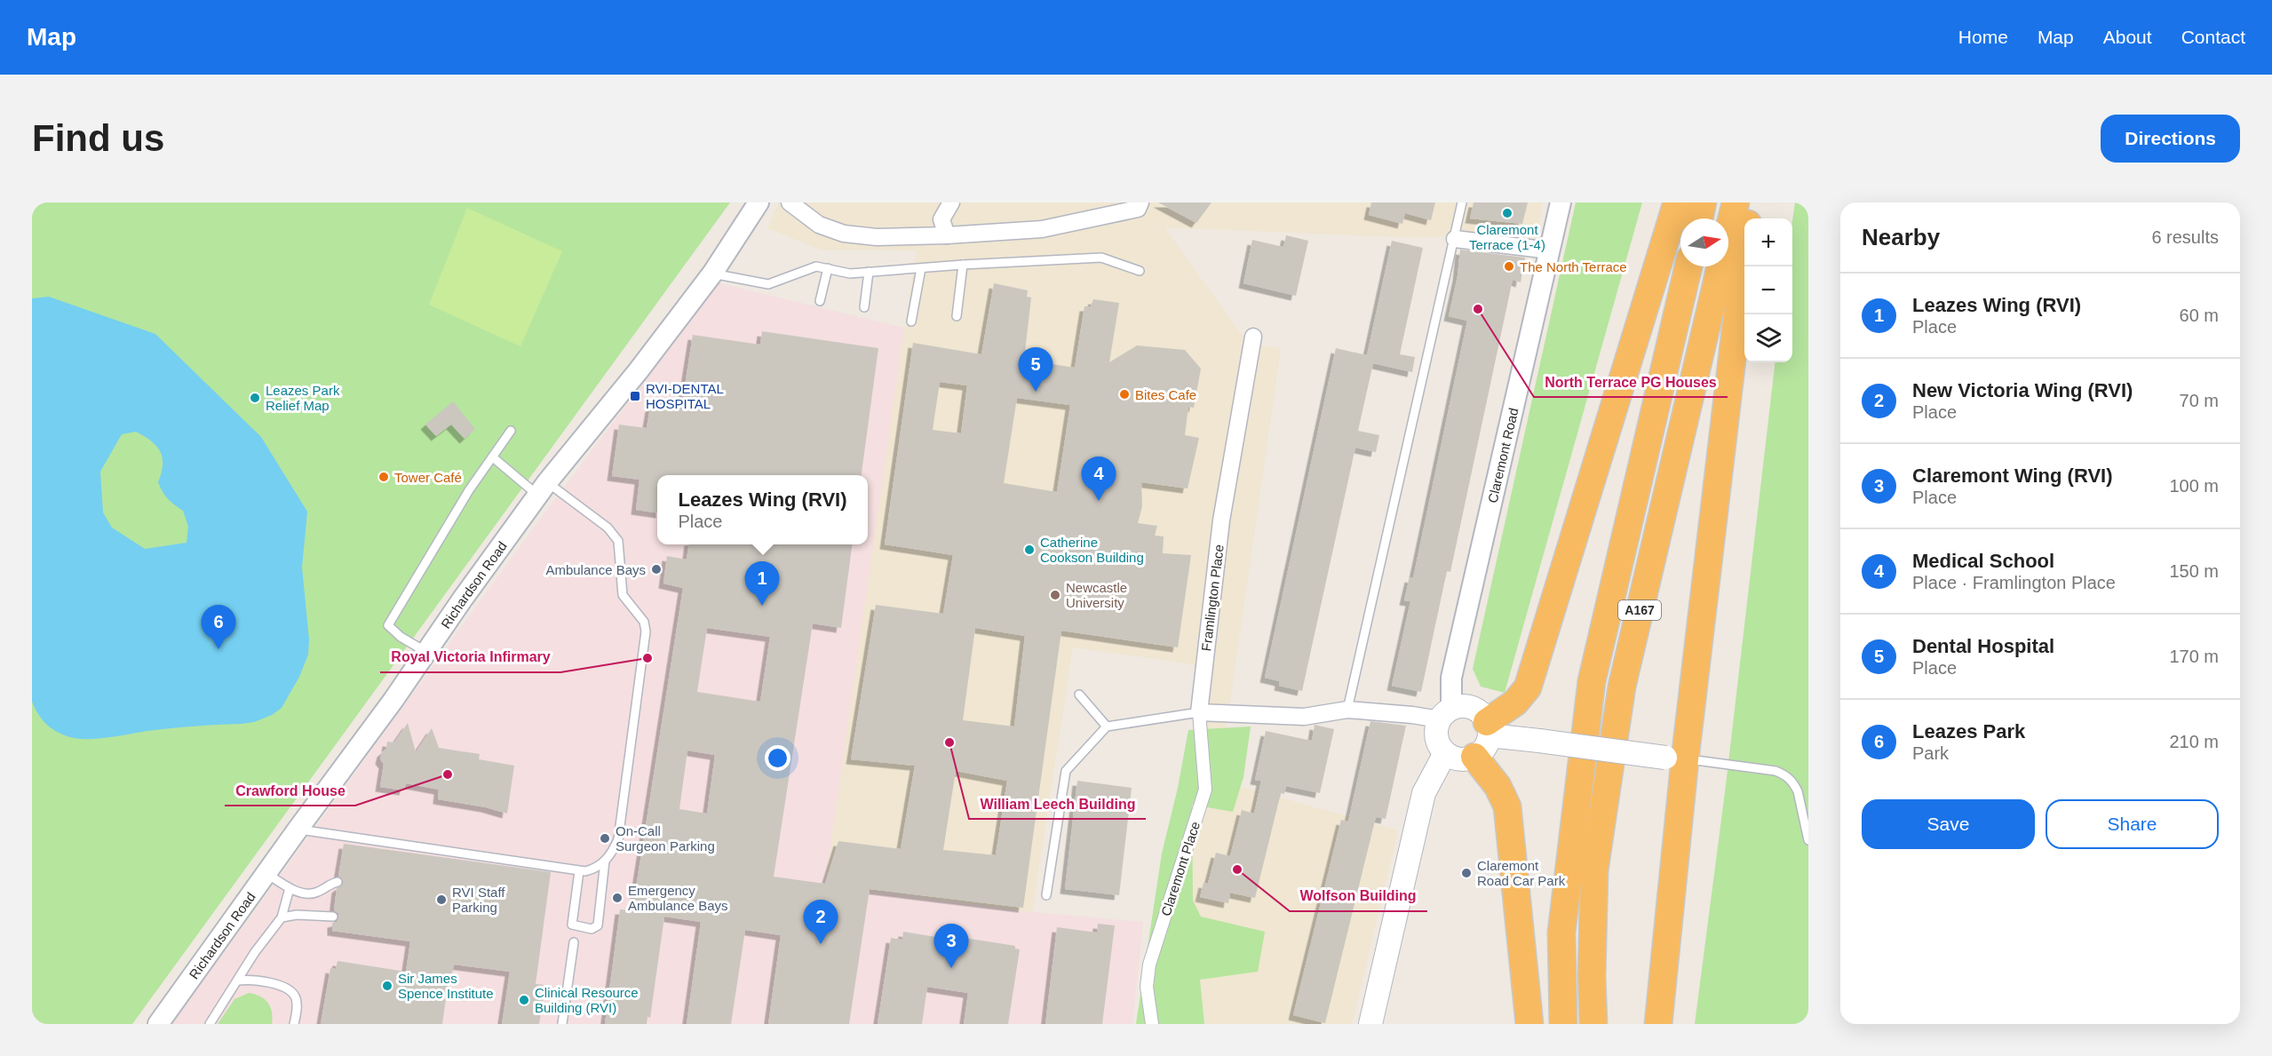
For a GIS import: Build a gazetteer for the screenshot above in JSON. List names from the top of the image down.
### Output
{
  "streets": {
    "highway": ["A167"],
    "street": [
      "Claremont Road",
      "Richardson Road",
      "Framlington Place",
      "Claremont Place"
    ]
  },
  "crossings": [
    ["Framlington Place", "Claremont Place"]
  ],
  "places": {
    "other": [
      "Claremont Terrace (1-4)",
      "The North Terrace",
      "North Terrace PG Houses",
      "Bites Cafe",
      "Leazes Park Relief Map",
      "Tower Café",
      "Catherine Cookson Building",
      "Ambulance Bays",
      "Newcastle University",
      "Royal Victoria Infirmary",
      "William Leech Building",
      "Crawford House",
      "On-Call Surgeon Parking",
      "Wolfson Building",
      "Claremont Road Car Park",
      "Emergency Ambulance Bays",
      "RVI Staff Parking",
      "Sir James Spence Institute",
      "Clinical Resource Building (RVI)"
    ],
    "transit": ["RVI-DENTAL HOSPITAL"]
  },
  "north": "right",
  "page": {
    "header": "Map",
    "nav": [
      "Home",
      "Map",
      "About",
      "Contact"
    ],
    "buttons": [
      "Directions",
      ["Save", "Share"]
    ],
    "title": "Find us",
    "heading": ["Nearby", "6 results"],
    "map_buttons": ["+", "−"],
    "list": [
      {
        "mark": "1",
        "name": "Leazes Wing (RVI)",
        "note": "Place",
        "value": "60 m"
      },
      {
        "mark": "2",
        "name": "New Victoria Wing (RVI)",
        "note": "Place",
        "value": "70 m"
      },
      {
        "mark": "3",
        "name": "Claremont Wing (RVI)",
        "note": "Place",
        "value": "100 m"
      },
      {
        "mark": "4",
        "name": "Medical School",
        "note": "Place · Framlington Place",
        "value": "150 m"
      },
      {
        "mark": "5",
        "name": "Dental Hospital",
        "note": "Place",
        "value": "170 m"
      },
      {
        "mark": "6",
        "name": "Leazes Park",
        "note": "Park",
        "value": "210 m"
      }
    ],
    "pins": [
      "5",
      "4",
      "1",
      "6",
      "2",
      "3"
    ],
    "popup": ["Leazes Wing (RVI)", "Place"]
  }
}
